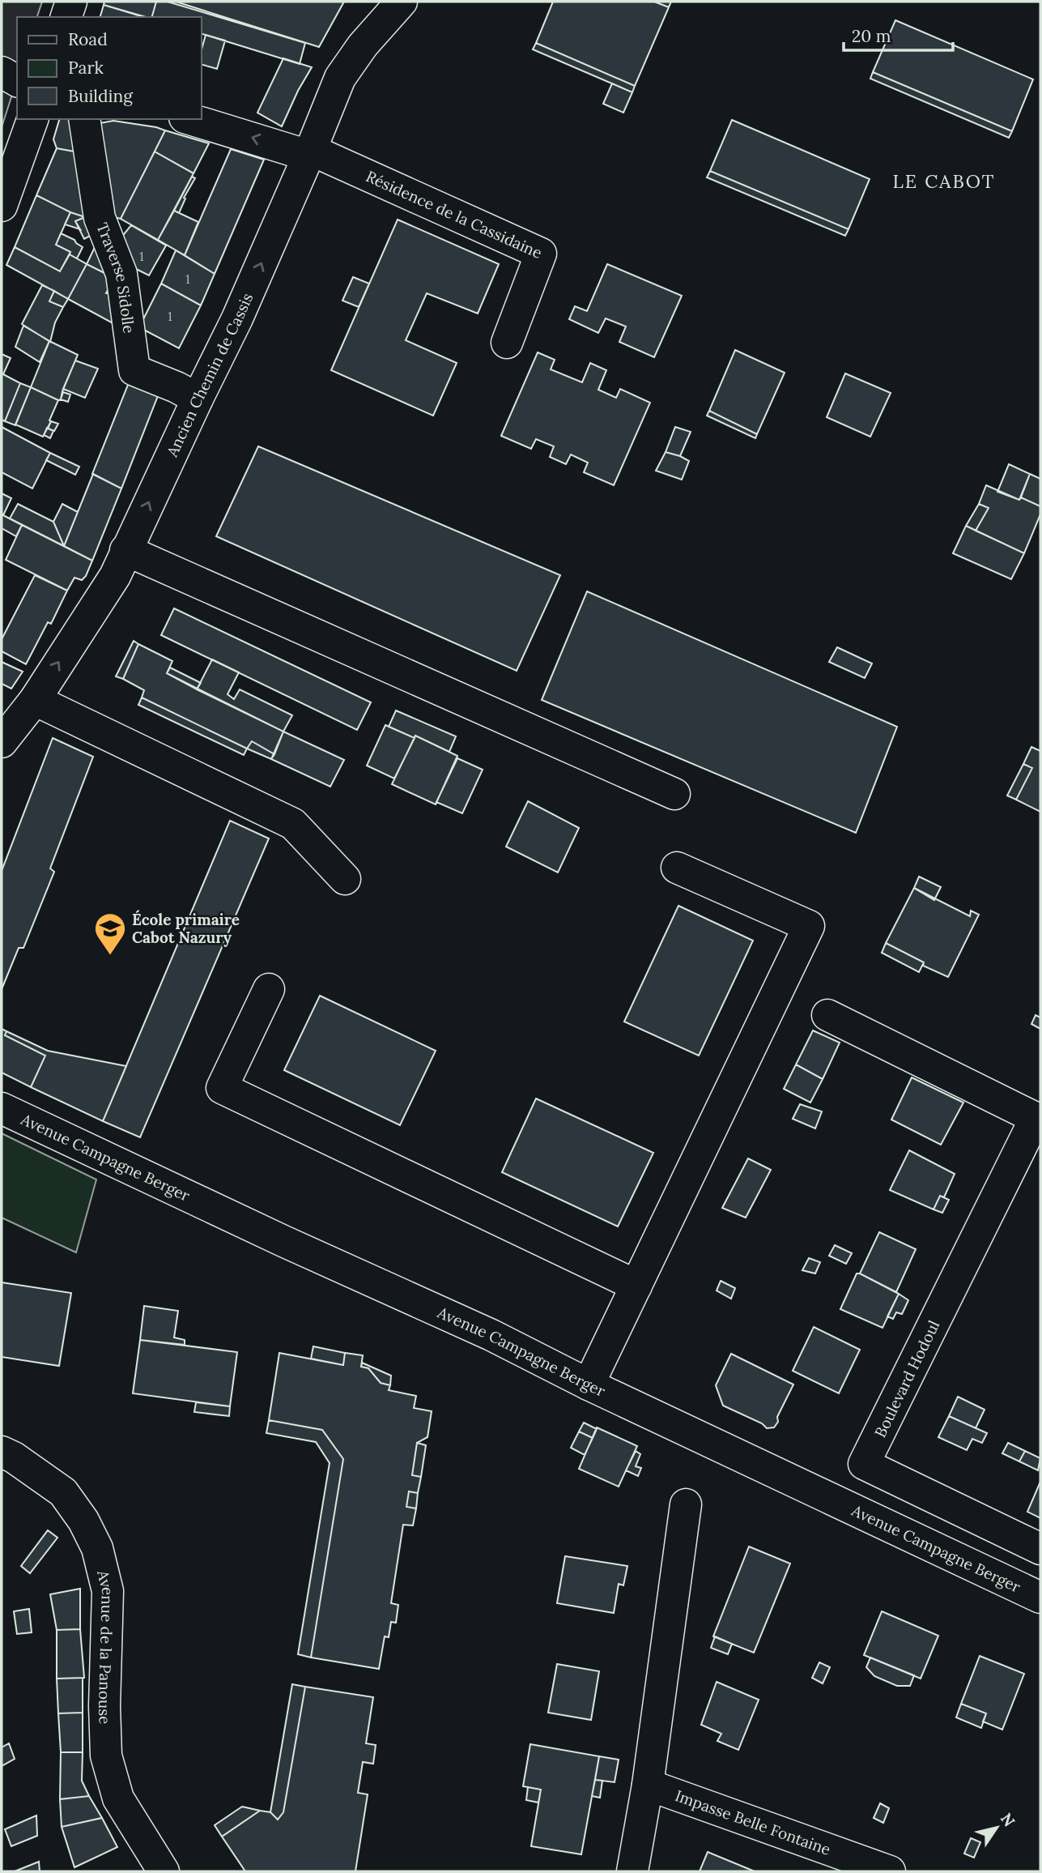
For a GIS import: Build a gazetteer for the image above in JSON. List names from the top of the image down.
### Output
{
  "streets": {
    "street": [
      "Résidence de la Cassidaine",
      "Traverse Sidolle",
      "Ancien Chemin de Cassis",
      "Avenue Campagne Berger",
      "Boulevard Hodoul",
      "Avenue de la Panouse",
      "Impasse Belle Fontaine"
    ]
  },
  "crossings": [
    ["Résidence de la Cassidaine", "Ancien Chemin de Cassis"],
    ["Traverse Sidolle", "Ancien Chemin de Cassis"]
  ],
  "one_way": ["Ancien Chemin de Cassis"],
  "districts": ["LE CABOT"],
  "places": {
    "school or university": ["École primaire Cabot Nazury"]
  },
  "house_numbers": ["1", "1", "1"],
  "legend": ["Road", "Park", "Building"],
  "scale_bar": "20 m",
  "north": "top right"
}
